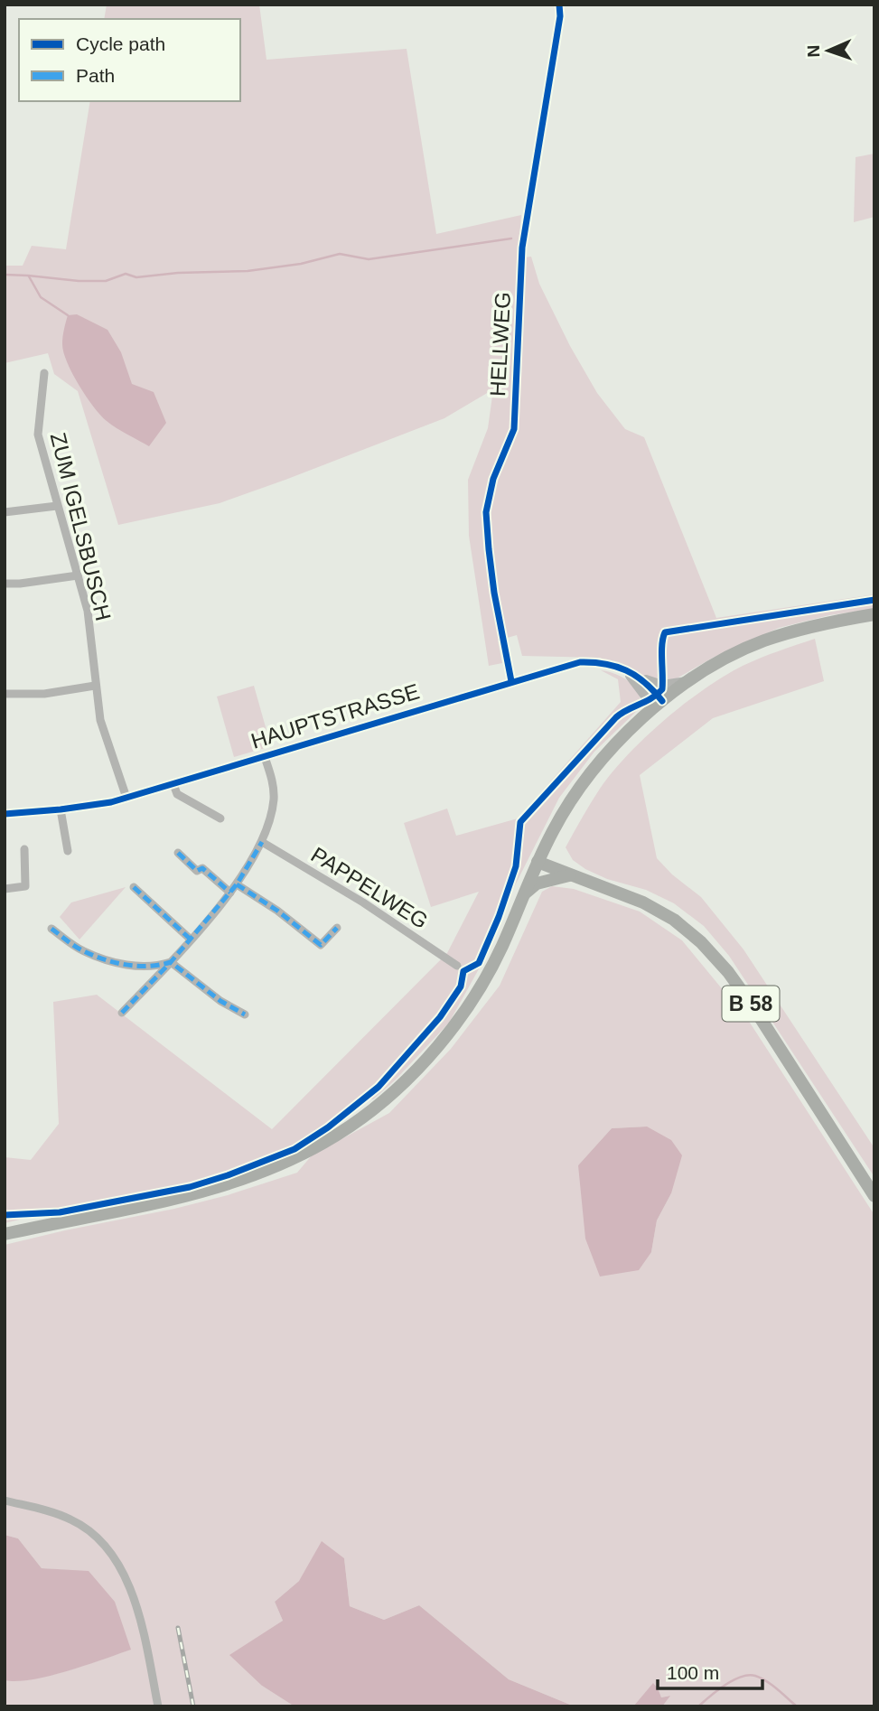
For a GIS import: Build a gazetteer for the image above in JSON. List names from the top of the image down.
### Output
{
  "streets": {
    "main road": ["B 58"],
    "street": [
      "HELLWEG",
      "ZUM IGELSBUSCH",
      "HAUPTSTRASSE",
      "PAPPELWEG"
    ]
  },
  "crossings": [
    ["HELLWEG", "HAUPTSTRASSE"],
    ["ZUM IGELSBUSCH", "HAUPTSTRASSE"]
  ],
  "legend": ["Cycle path", "Path"],
  "scale_bar": "100 m",
  "north": "left"
}
